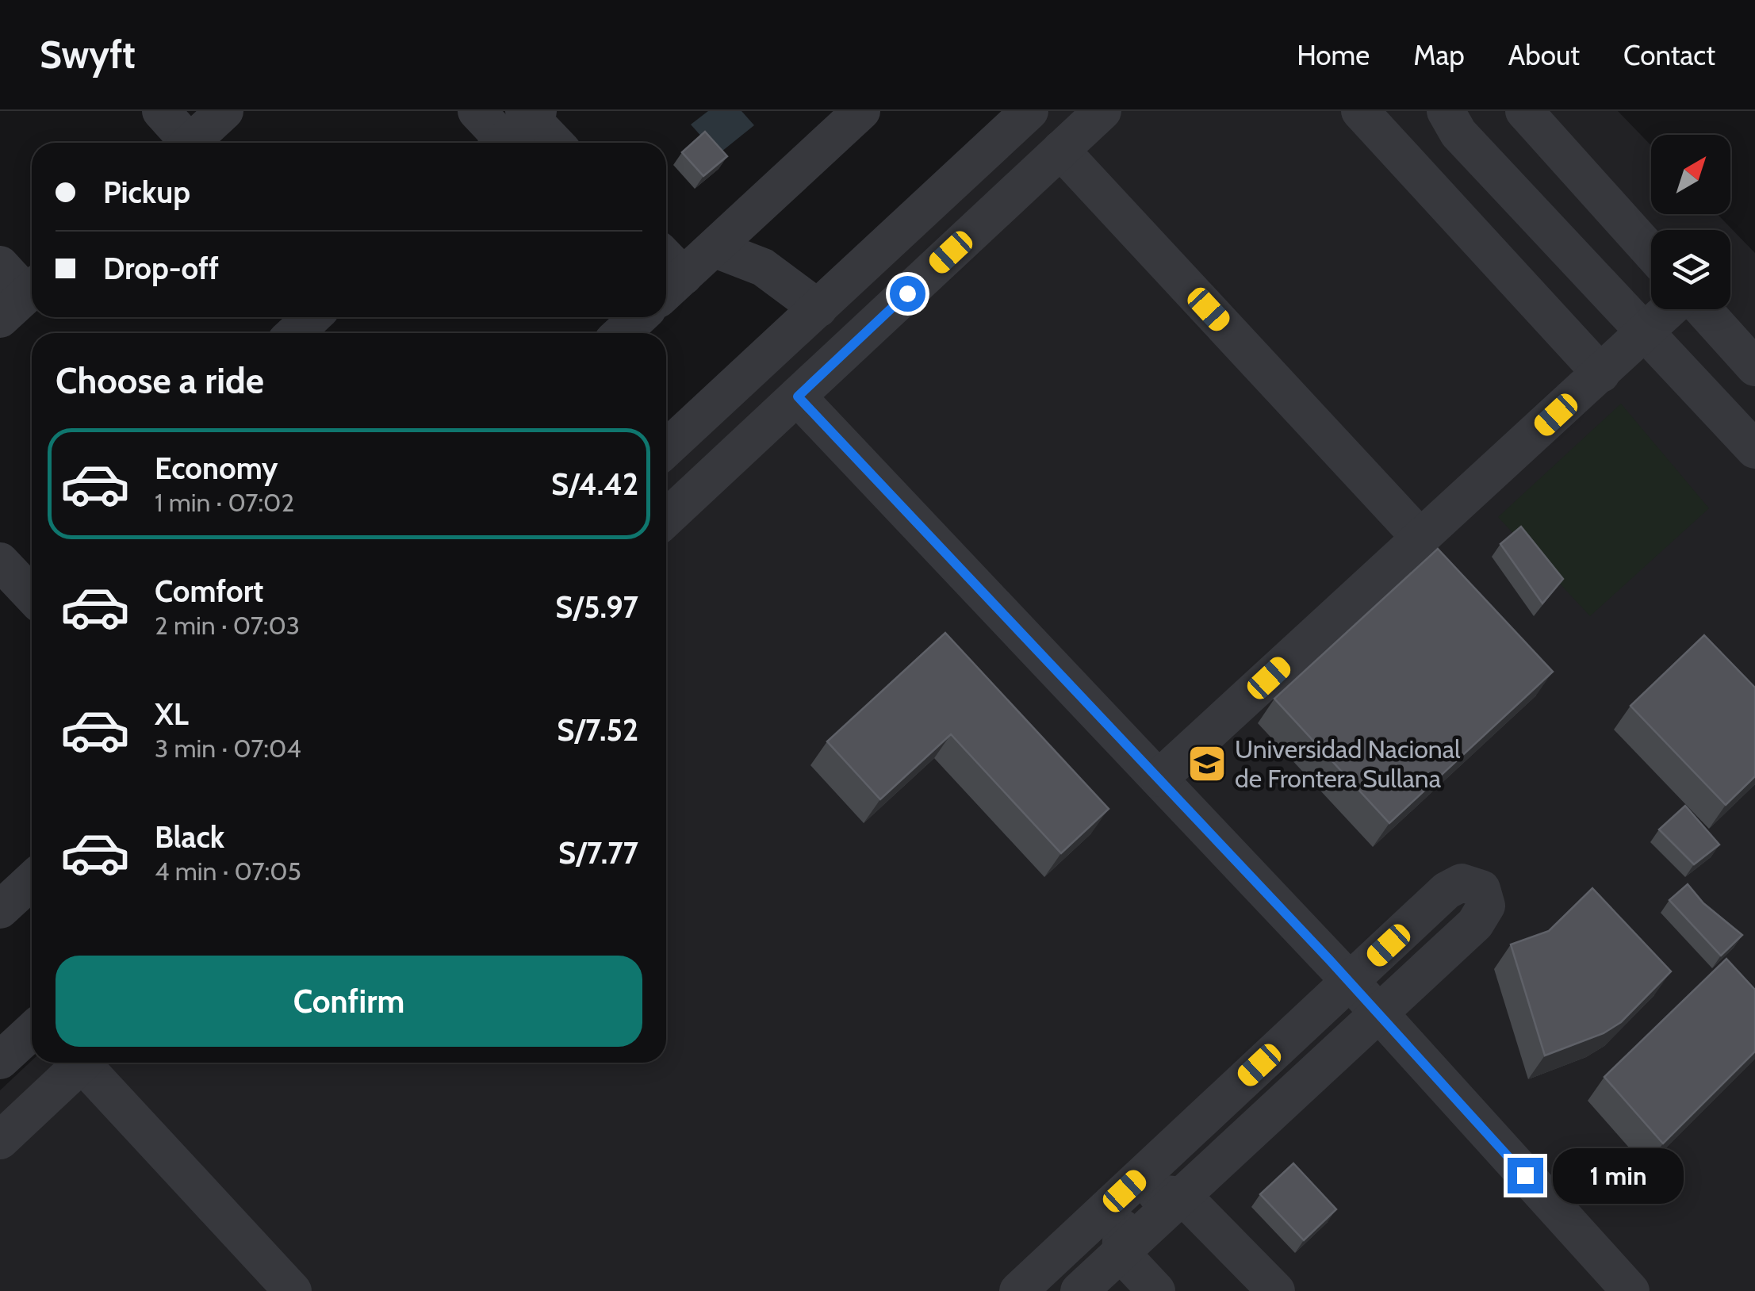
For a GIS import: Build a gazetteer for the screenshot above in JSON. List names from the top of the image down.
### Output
{
  "places": {
    "school or university": ["Universidad Nacional de Frontera Sullana"]
  },
  "north": "top right",
  "page": {
    "header": "Swyft",
    "nav": [
      "Home",
      "Map",
      "About",
      "Contact"
    ],
    "banner": ["Pickup", "Drop-off"],
    "heading": "Choose a ride",
    "list": [
      {
        "name": "Economy",
        "note": "1 min · 07:02",
        "value": "S/4.42"
      },
      {
        "name": "Comfort",
        "note": "2 min · 07:03",
        "value": "S/5.97"
      },
      {
        "name": "XL",
        "note": "3 min · 07:04",
        "value": "S/7.52"
      },
      {
        "name": "Black",
        "note": "4 min · 07:05",
        "value": "S/7.77"
      }
    ],
    "buttons": "Confirm",
    "bubble": "1 min"
  }
}
